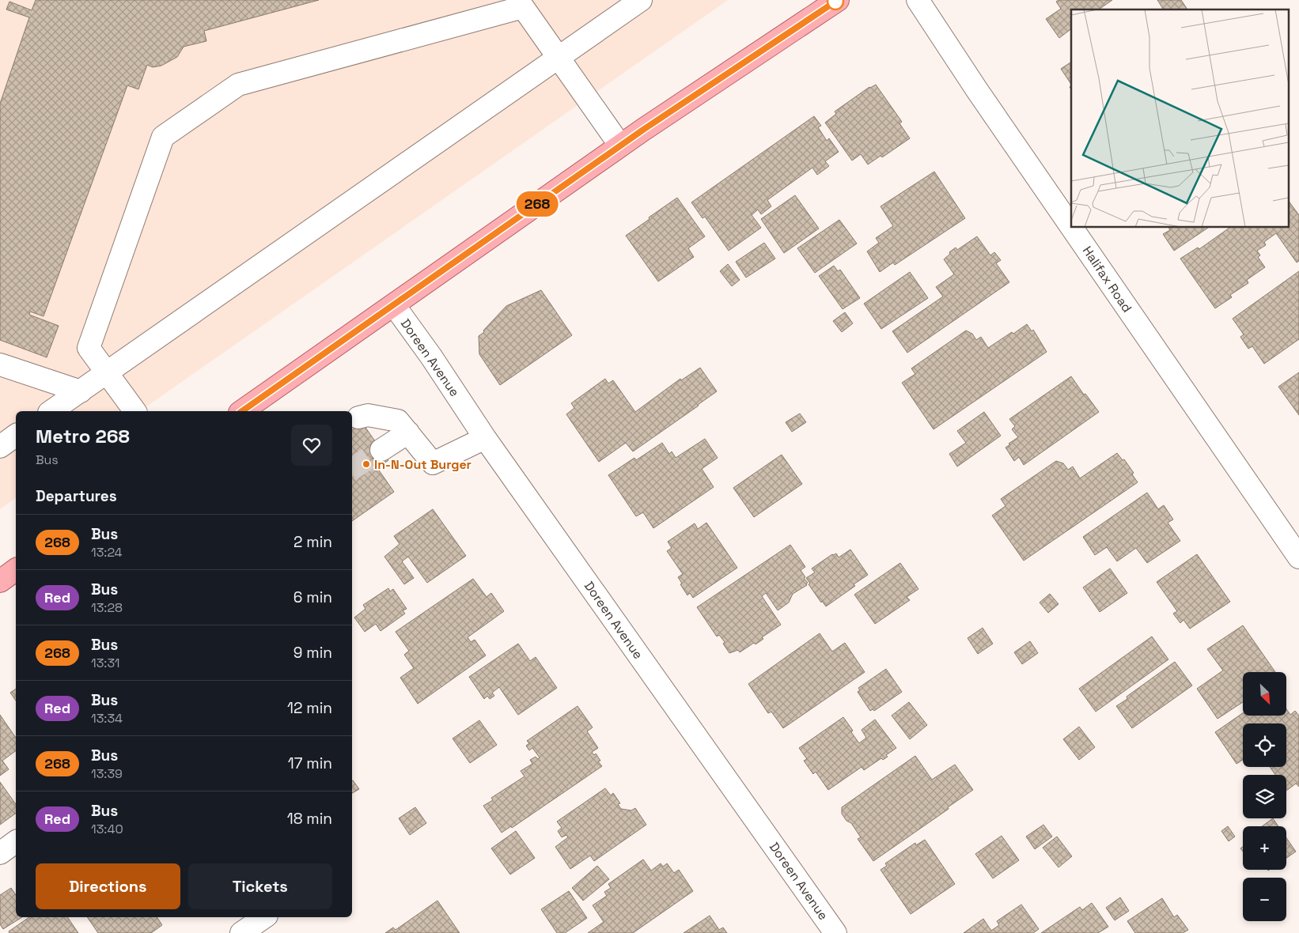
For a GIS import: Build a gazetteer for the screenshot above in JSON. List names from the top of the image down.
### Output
{
  "streets": {
    "street": ["Halifax Road", "Doreen Avenue"]
  },
  "places": ["In-N-Out Burger"],
  "lines": ["bus line 268"],
  "north": "bottom right",
  "page": {
    "on_map": "268",
    "heading": [
      ["Metro 268", "Bus"],
      "Departures"
    ],
    "list": [
      {
        "mark": "268",
        "name": "Bus",
        "note": "13:24",
        "value": "2 min"
      },
      {
        "mark": "Red",
        "name": "Bus",
        "note": "13:28",
        "value": "6 min"
      },
      {
        "mark": "268",
        "name": "Bus",
        "note": "13:31",
        "value": "9 min"
      },
      {
        "mark": "Red",
        "name": "Bus",
        "note": "13:34",
        "value": "12 min"
      },
      {
        "mark": "268",
        "name": "Bus",
        "note": "13:39",
        "value": "17 min"
      },
      {
        "mark": "Red",
        "name": "Bus",
        "note": "13:40",
        "value": "18 min"
      }
    ],
    "map_buttons": ["+", "−"],
    "buttons": ["Directions", "Tickets"]
  }
}
